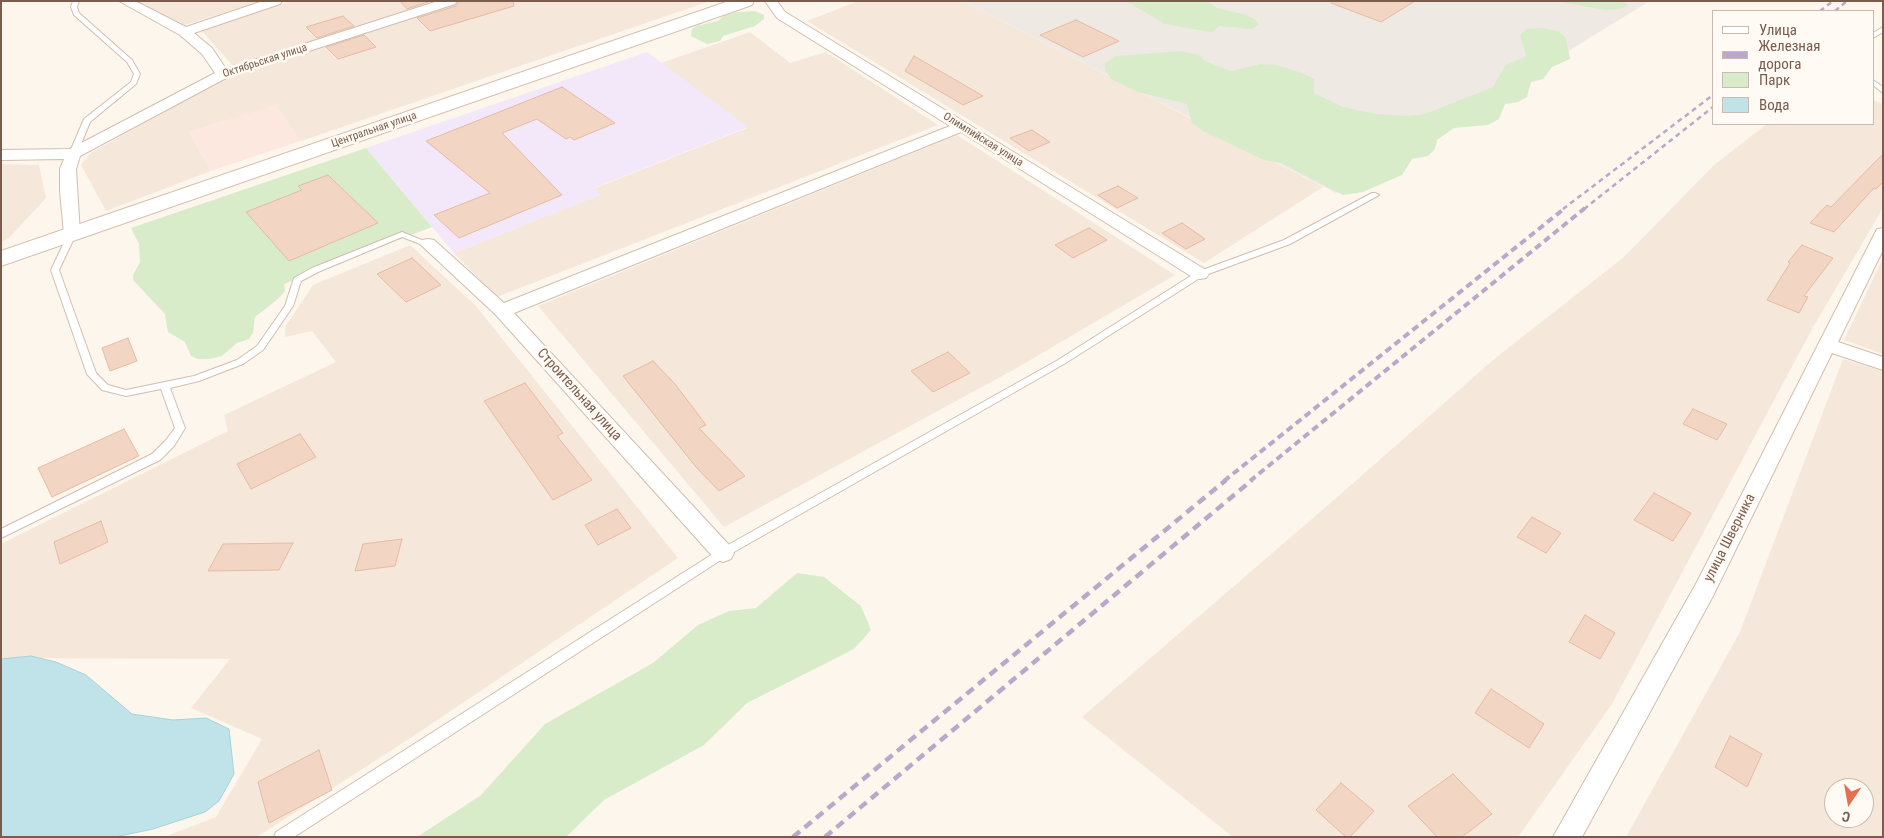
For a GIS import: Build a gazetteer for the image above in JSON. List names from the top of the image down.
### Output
{
  "streets": {
    "street": [
      "Октябрьская улица",
      "Центральная улица",
      "Олимпийская улица",
      "Строительная улица",
      "улица Шверника"
    ]
  },
  "legend": [
    "Улица",
    "Железная дорога",
    "Парк",
    "Вода"
  ],
  "north": "bottom"
}
